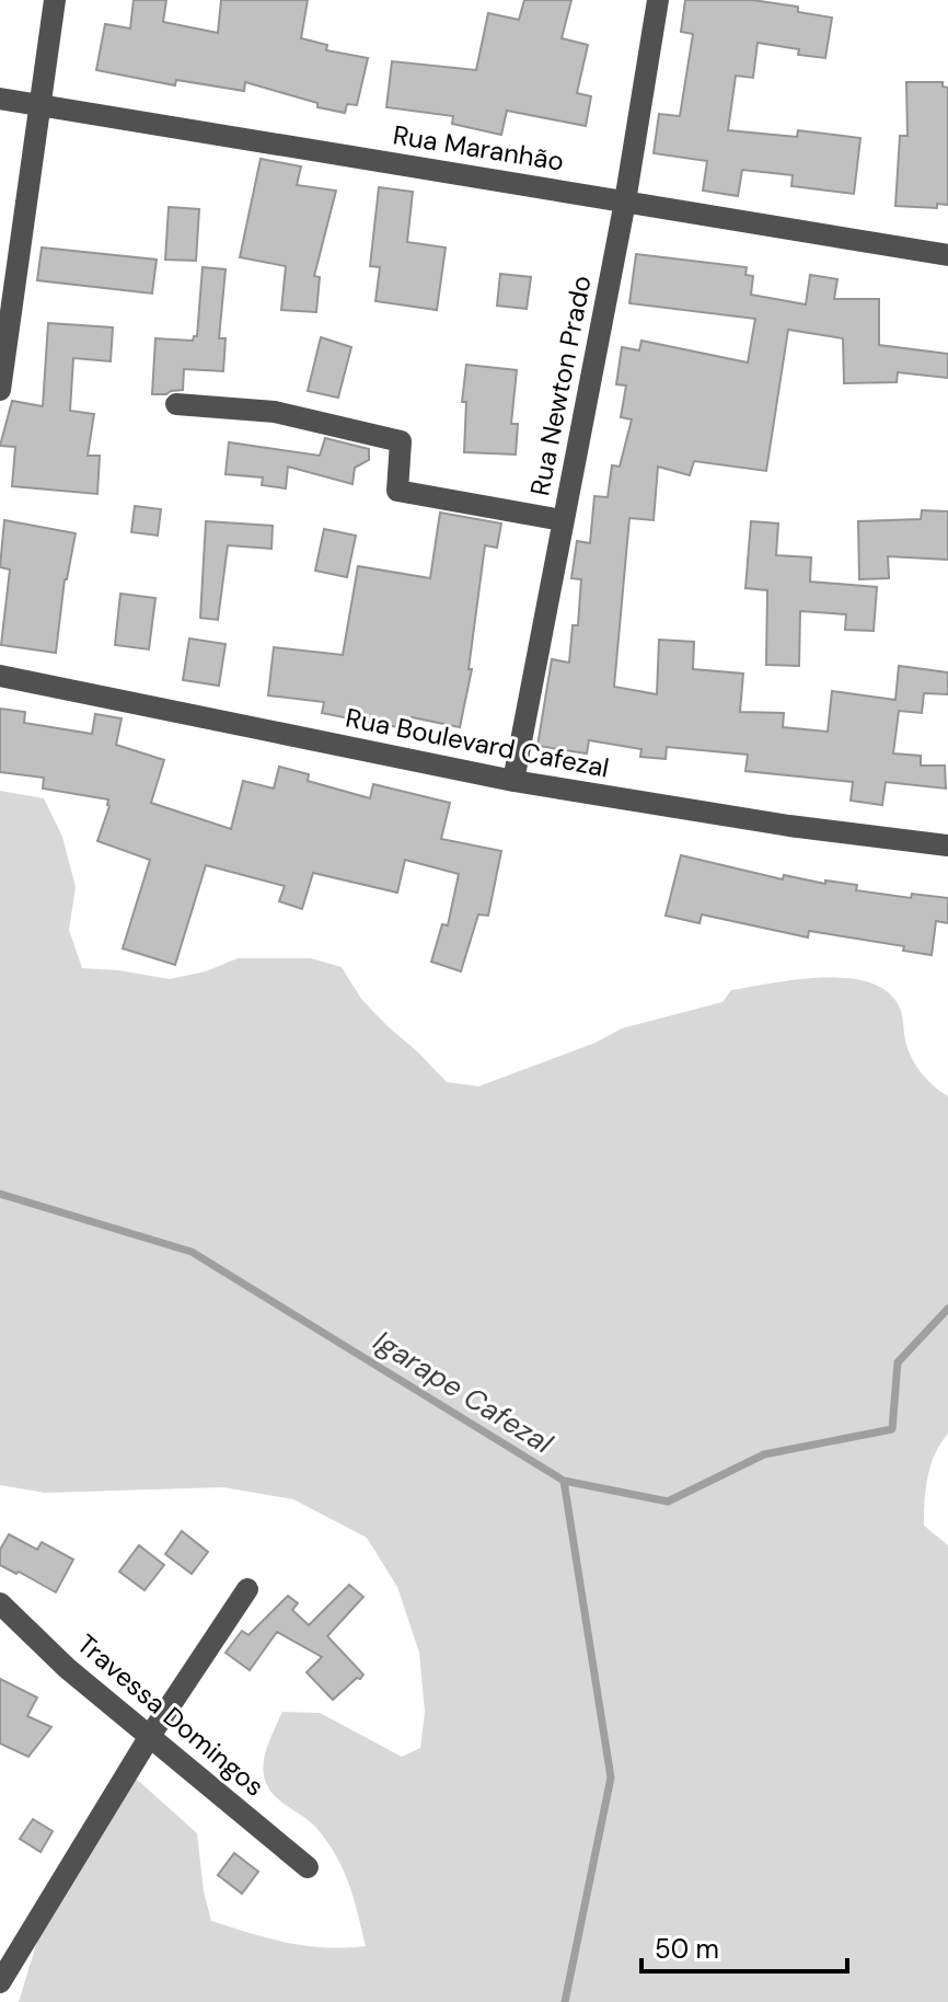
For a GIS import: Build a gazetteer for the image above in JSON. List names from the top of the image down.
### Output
{
  "streets": {
    "street": [
      "Rua Maranhão",
      "Rua Newton Prado",
      "Rua Boulevard Cafezal",
      "Travessa Domingos"
    ]
  },
  "crossings": [
    ["Rua Maranhão", "Rua Newton Prado"],
    ["Rua Newton Prado", "Rua Boulevard Cafezal"]
  ],
  "water": ["Igarape Cafezal"],
  "scale_bar": "50 m"
}
